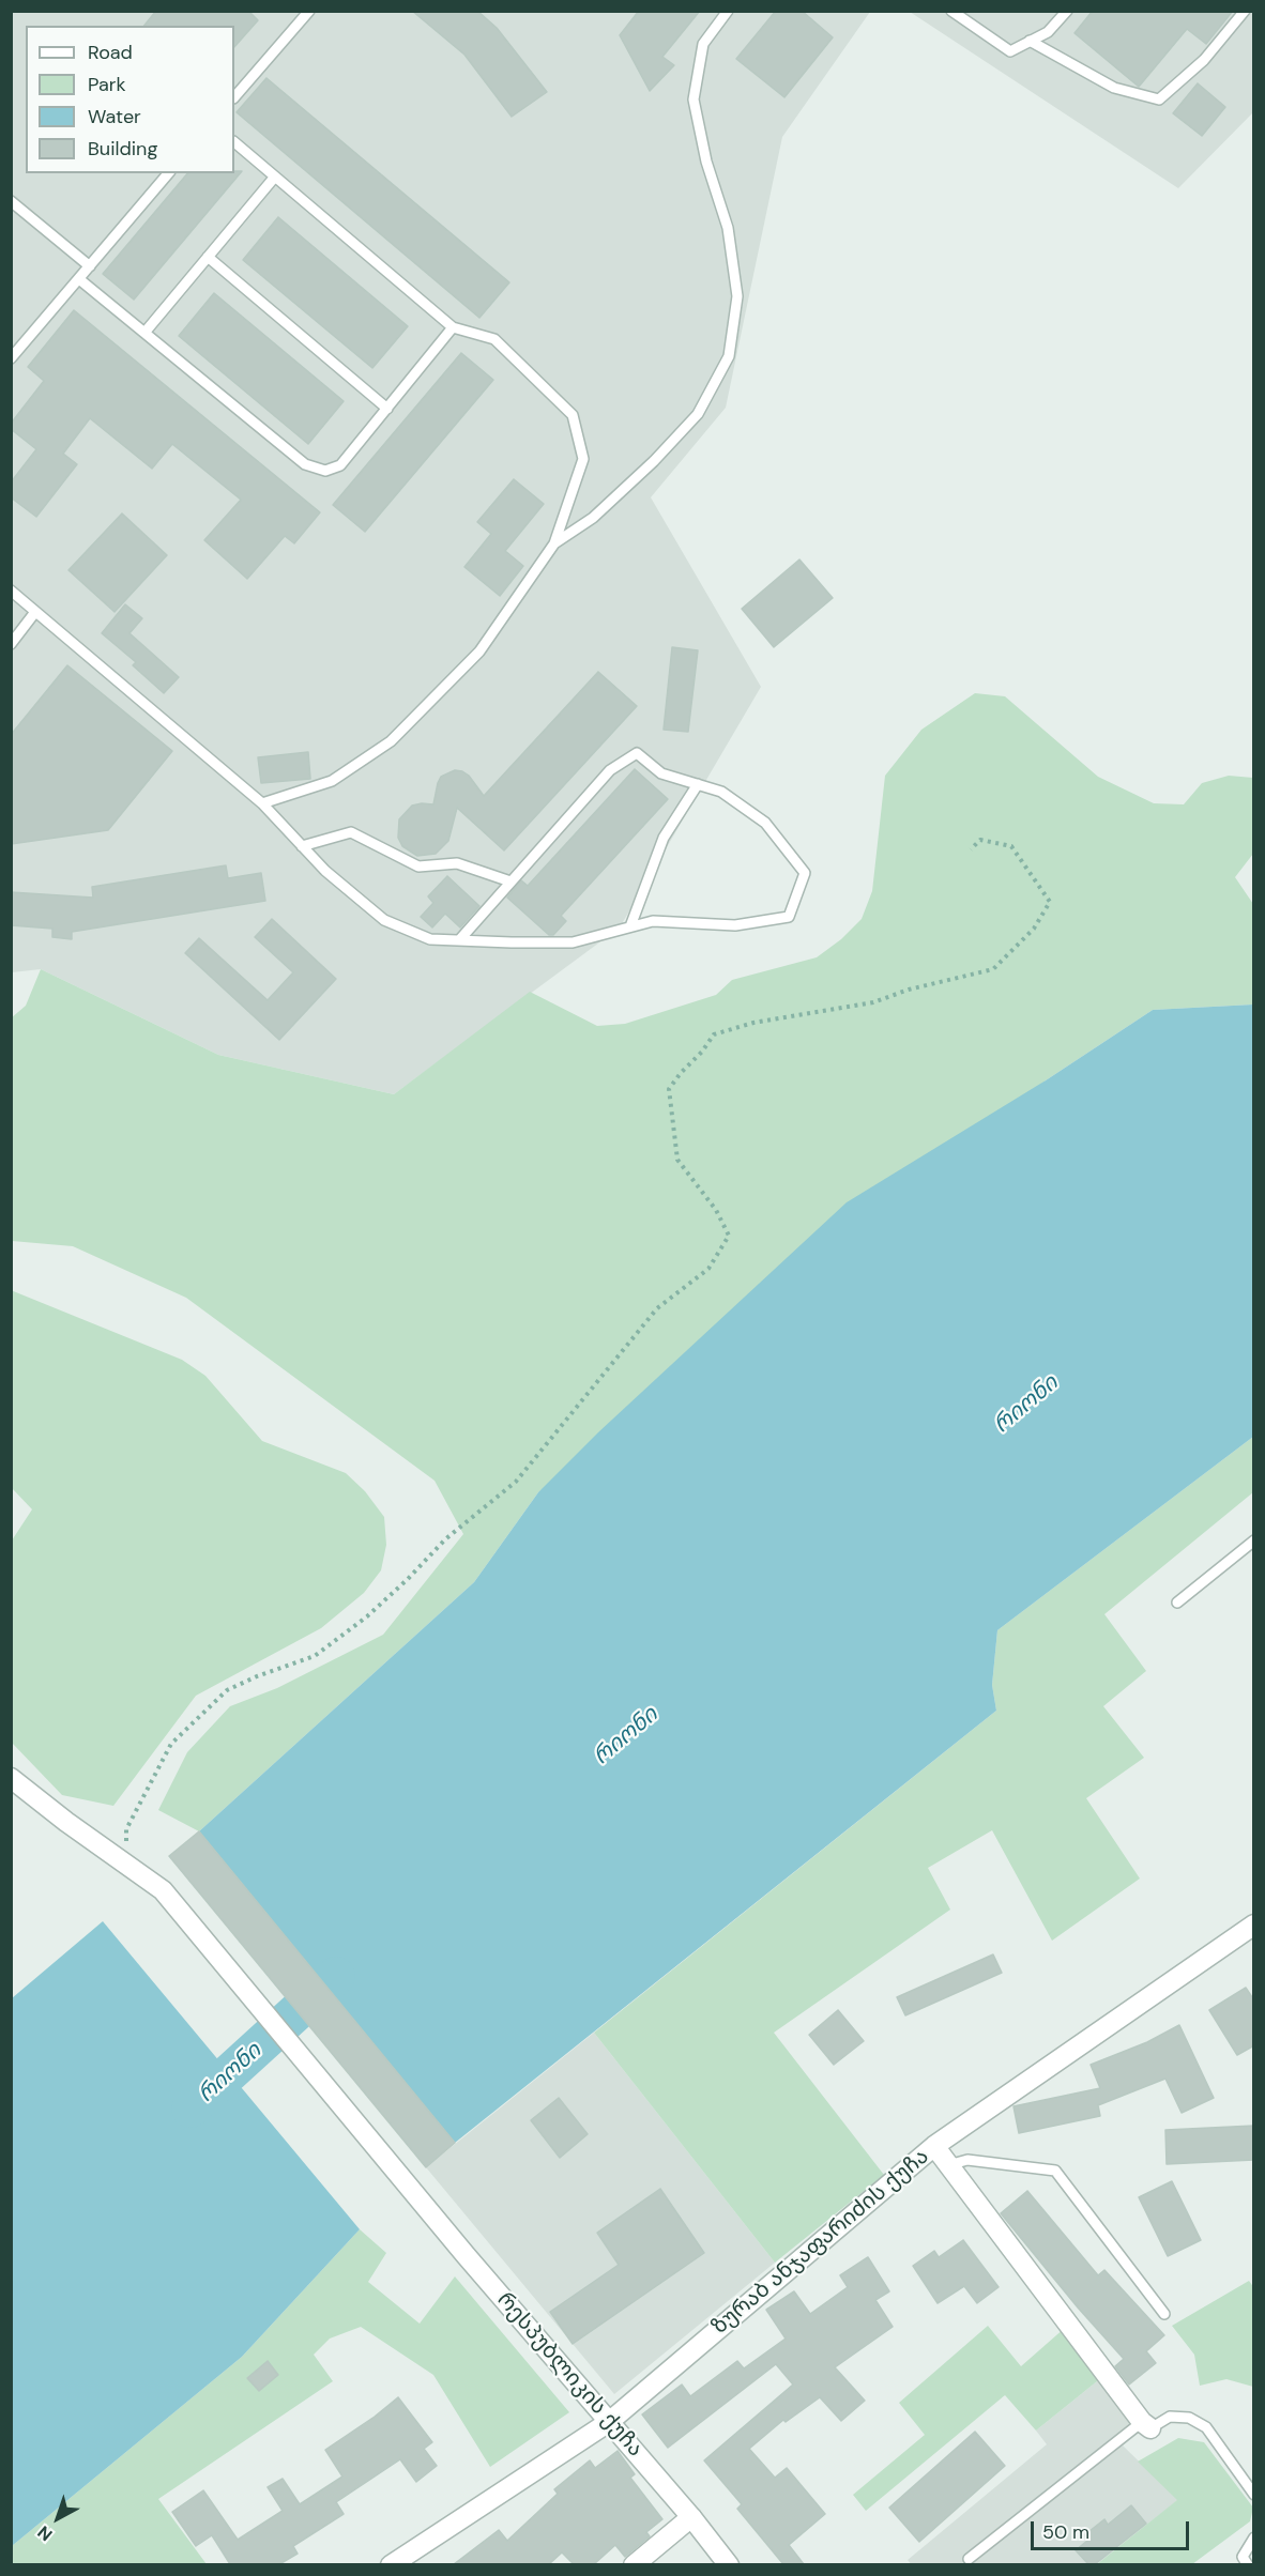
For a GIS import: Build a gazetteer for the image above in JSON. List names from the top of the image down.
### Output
{
  "streets": {
    "street": ["ზურაბ ანჯაფარიძის ქუჩა", "რესპუბლიკის ქუჩა"]
  },
  "crossings": [
    ["ზურაბ ანჯაფარიძის ქუჩა", "რესპუბლიკის ქუჩა"]
  ],
  "water": ["რიონი"],
  "legend": [
    "Road",
    "Park",
    "Water",
    "Building"
  ],
  "scale_bar": "50 m",
  "north": "bottom left"
}
